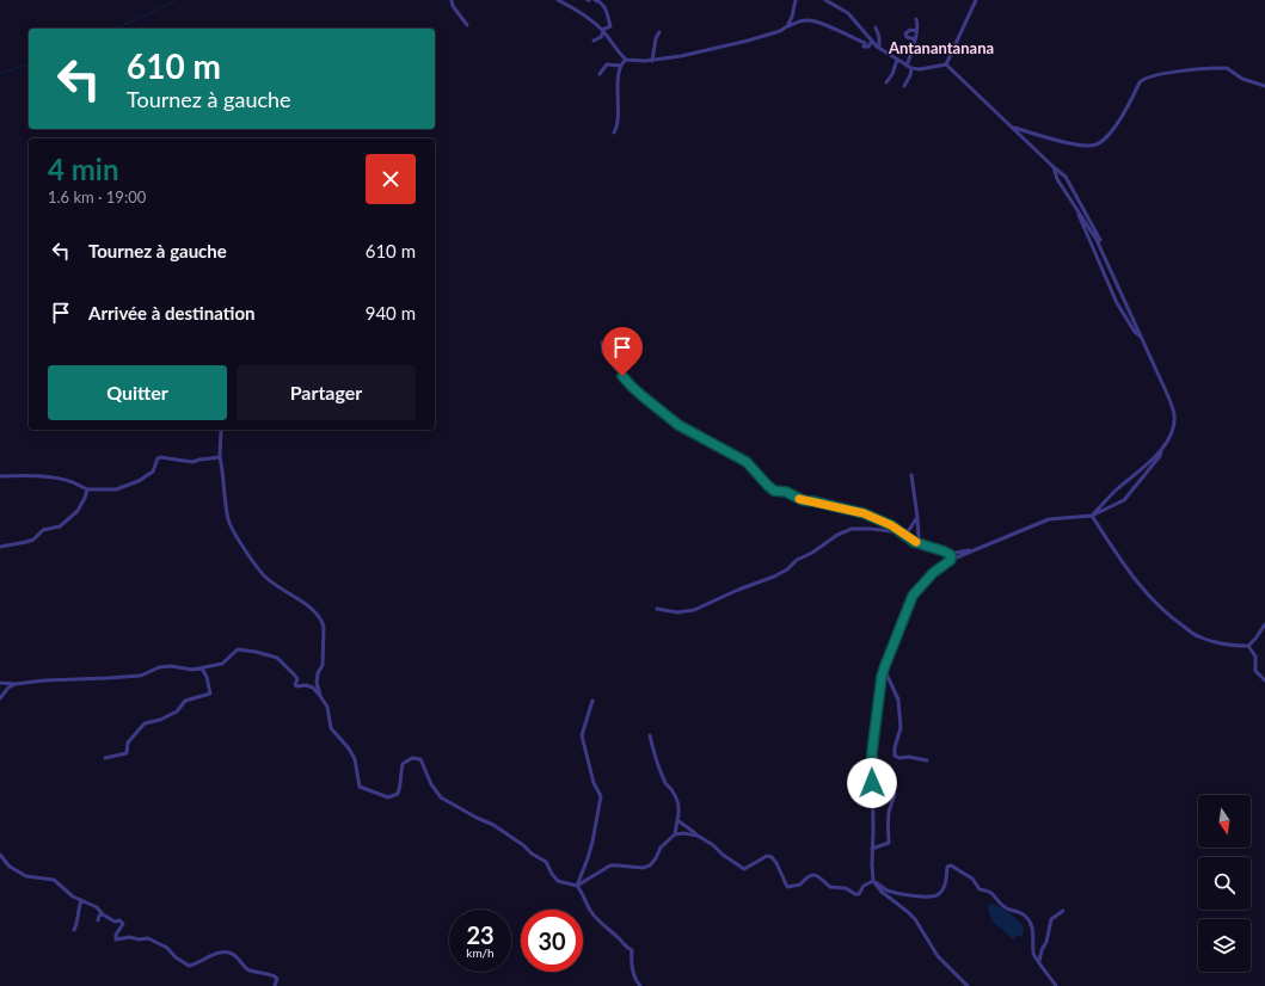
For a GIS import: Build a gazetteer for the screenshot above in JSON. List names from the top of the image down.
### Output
{
  "districts": ["Antanantanana"],
  "north": "bottom",
  "page": {
    "turn": ["610 m", "Tournez à gauche"],
    "heading": ["4 min", "1.6 km · 19:00"],
    "list": [
      {
        "name": "Tournez à gauche",
        "value": "610 m"
      },
      {
        "name": "Arrivée à destination",
        "value": "940 m"
      }
    ],
    "buttons": ["Quitter", "Partager"],
    "speed": "23 km/h",
    "limit": "30"
  }
}
